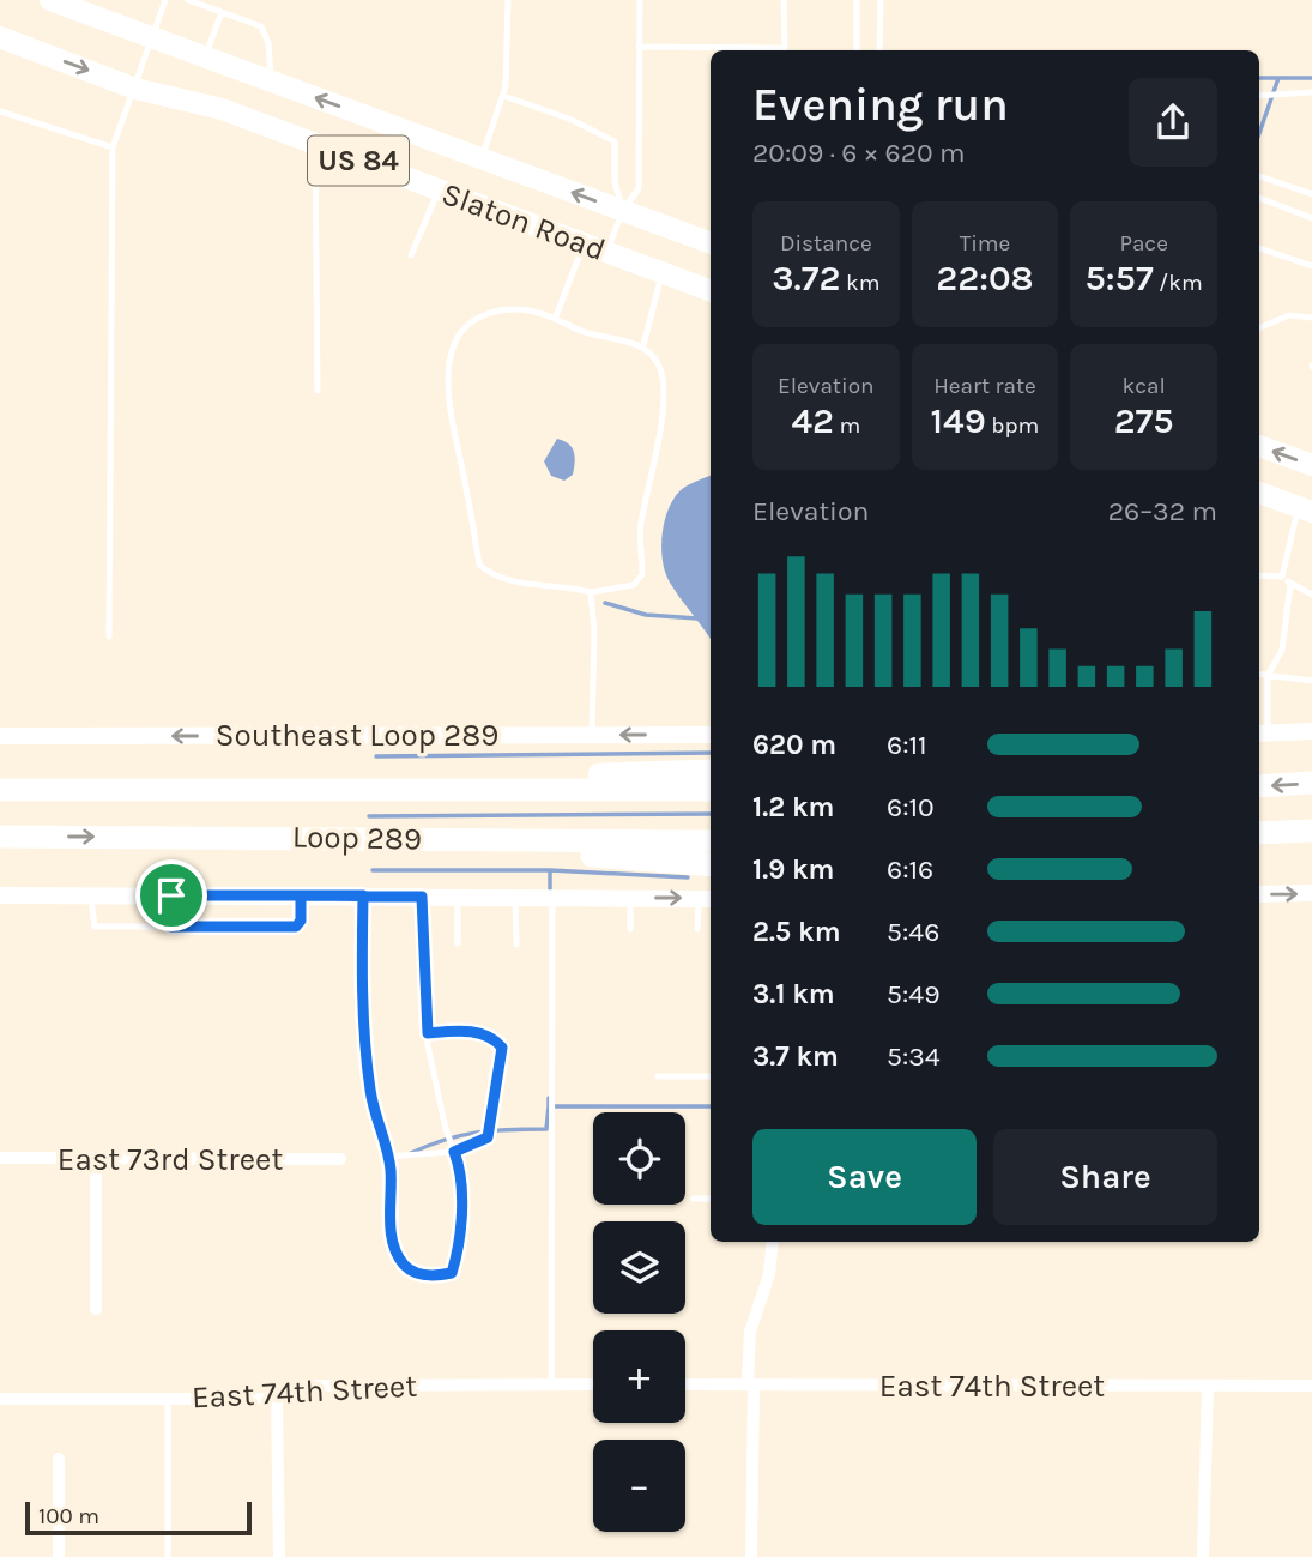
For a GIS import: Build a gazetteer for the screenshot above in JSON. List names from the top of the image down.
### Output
{
  "streets": {
    "highway": ["US 84", "Slaton Road", "Loop 289"],
    "main road": ["Southeast Loop 289"],
    "street": ["East 73rd Street", "East 74th Street"]
  },
  "one_way": ["Southeast Loop 289"],
  "scale_bar": "100 m",
  "page": {
    "heading": ["Evening run", "20:09 · 6 × 620 m"],
    "stats": [
      ["Distance", "3.72 km"],
      ["Time", "22:08"],
      ["Pace", "5:57 /km"],
      ["Elevation", "42 m"],
      ["Heart rate", "149 bpm"],
      ["kcal", "275"]
    ],
    "chart": ["Elevation", "26–32 m"],
    "list": [
      {
        "name": "620 m",
        "note": "6:11"
      },
      {
        "name": "1.2 km",
        "note": "6:10"
      },
      {
        "name": "1.9 km",
        "note": "6:16"
      },
      {
        "name": "2.5 km",
        "note": "5:46"
      },
      {
        "name": "3.1 km",
        "note": "5:49"
      },
      {
        "name": "3.7 km",
        "note": "5:34"
      }
    ],
    "map_buttons": ["+", "−"],
    "buttons": ["Save", "Share"],
    "scale": "100 m"
  }
}
